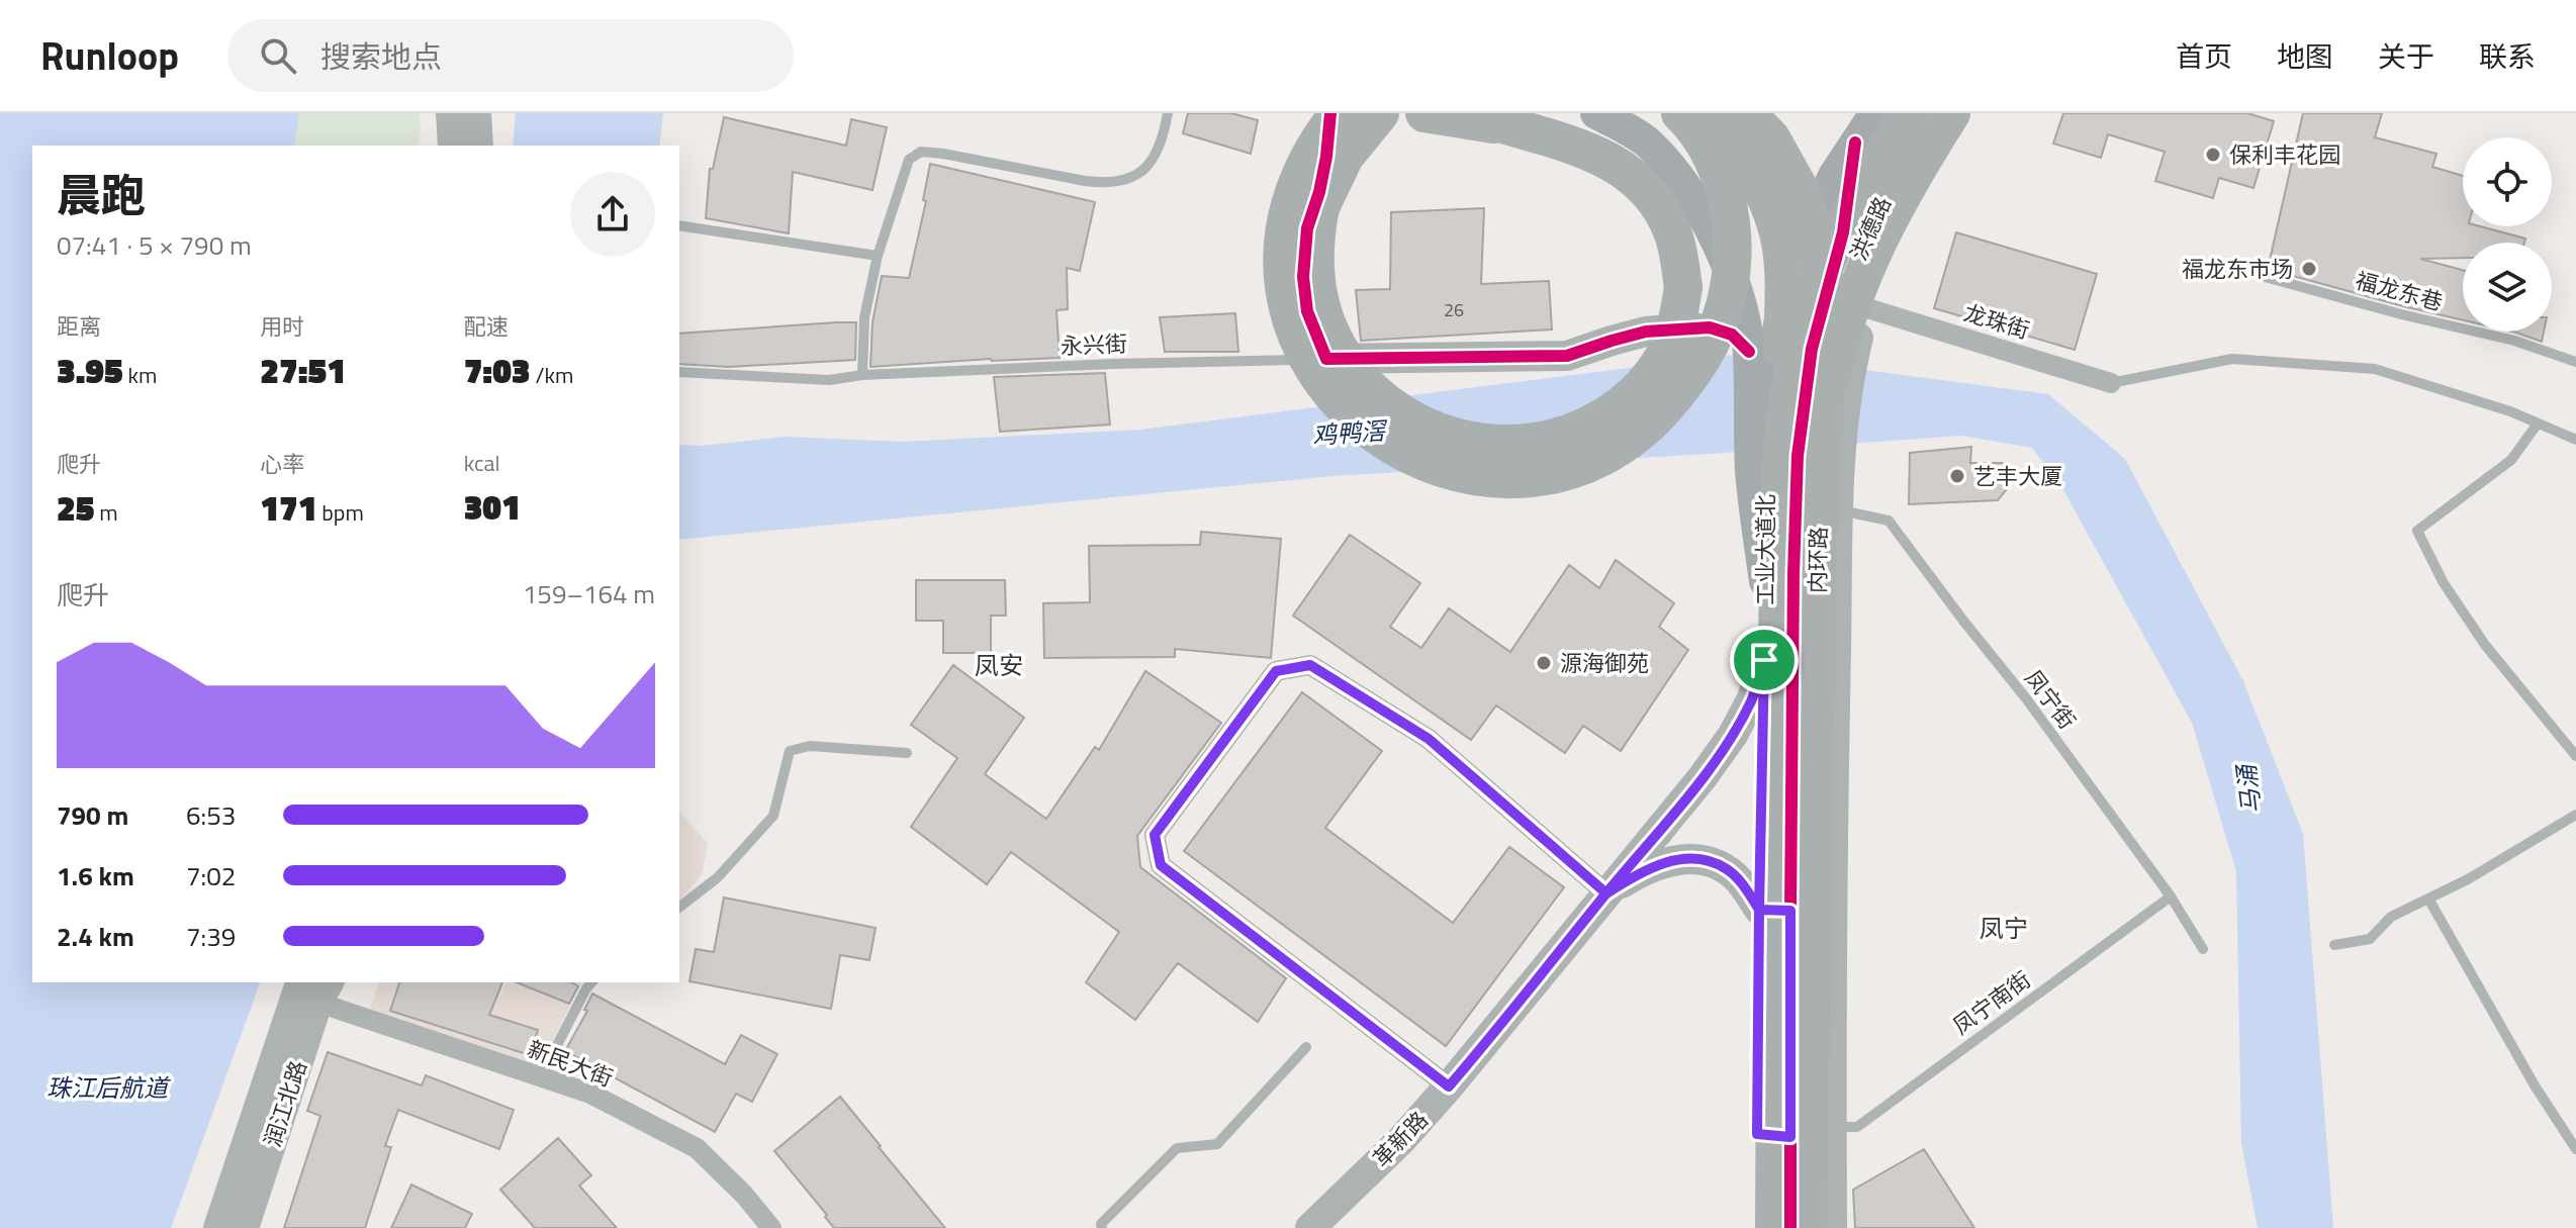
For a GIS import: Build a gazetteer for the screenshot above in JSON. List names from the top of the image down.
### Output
{
  "streets": {
    "highway": ["内环路"],
    "main road": [
      "洪德路",
      "工业大道北",
      "润江北路",
      "革新路"
    ],
    "street": ["龙珠街", "新民大街"],
    "lane": [
      "福龙东巷",
      "永兴街",
      "凤宁街",
      "凤宁南街"
    ]
  },
  "crossings": [
    ["洪德路", "工业大道北"],
    ["洪德路", "内环路"],
    ["工业大道北", "内环路"],
    ["工业大道北", "革新路"],
    ["凤宁街", "凤宁南街"],
    ["新民大街", "润江北路"]
  ],
  "districts": ["凤安", "凤宁"],
  "water": ["鸡鸭滘", "马涌", "珠江后航道"],
  "places": [
    "保利丰花园",
    "福龙东市场",
    "艺丰大厦",
    "源海御苑"
  ],
  "house_numbers": ["26"],
  "page": {
    "header": "Runloop",
    "search": "搜索地点",
    "nav": [
      "首页",
      "地图",
      "关于",
      "联系"
    ],
    "heading": ["晨跑", "07:41 · 5 × 790 m"],
    "stats": [
      ["距离", "3.95 km"],
      ["用时", "27:51"],
      ["配速", "7:03 /km"],
      ["爬升", "25 m"],
      ["心率", "171 bpm"],
      ["kcal", "301"]
    ],
    "chart": ["爬升", "159–164 m"],
    "list": [
      {
        "name": "790 m",
        "note": "6:53"
      },
      {
        "name": "1.6 km",
        "note": "7:02"
      },
      {
        "name": "2.4 km",
        "note": "7:39"
      }
    ]
  }
}
